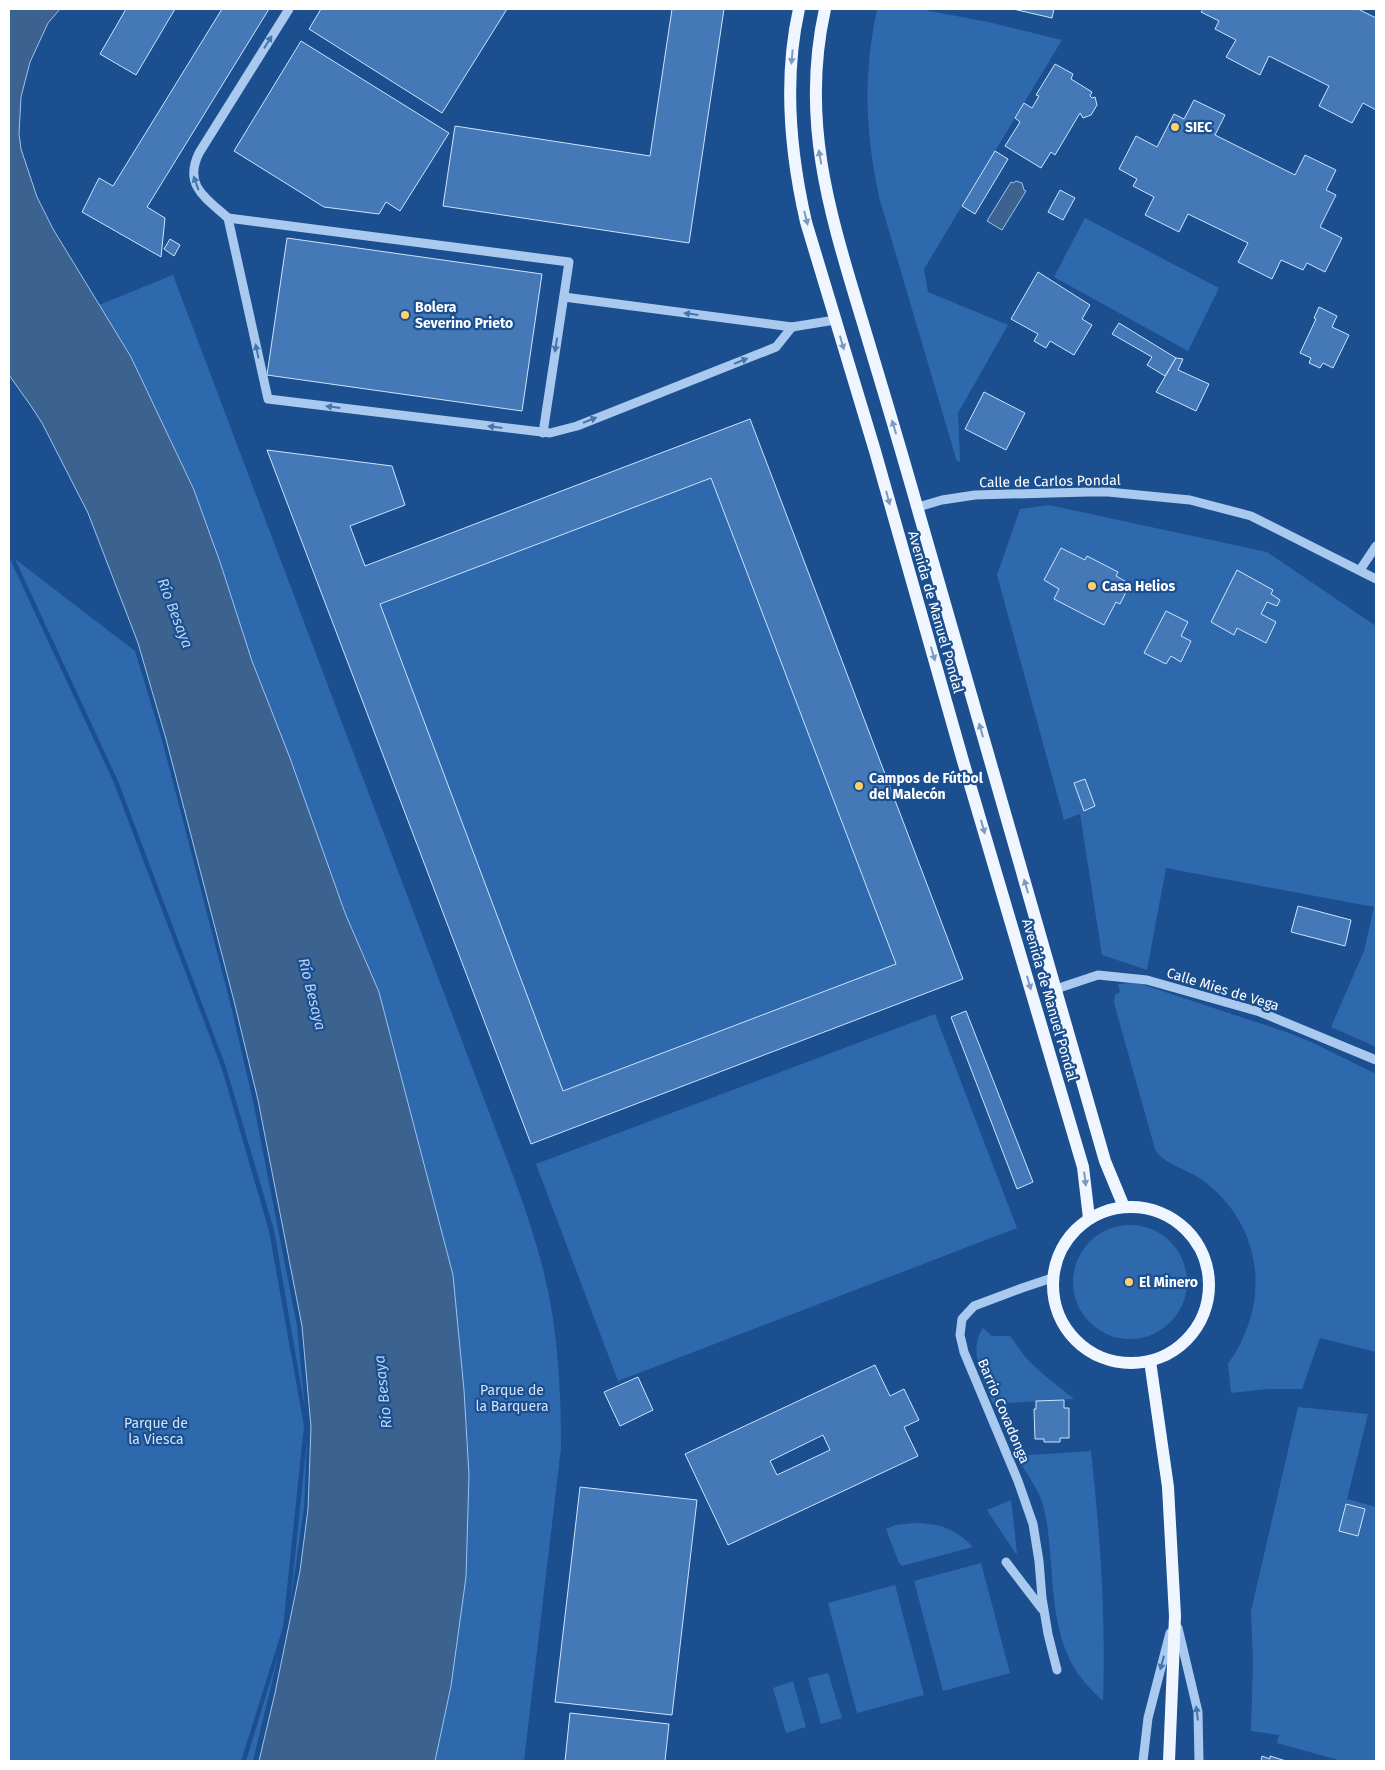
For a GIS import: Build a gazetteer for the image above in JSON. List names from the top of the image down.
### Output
{
  "streets": {
    "main road": ["Avenida de Manuel Pondal"],
    "street": ["Calle de Carlos Pondal", "Calle Mies de Vega", "Barrio Covadonga"]
  },
  "crossings": [
    ["Calle de Carlos Pondal", "Avenida de Manuel Pondal"],
    ["Avenida de Manuel Pondal", "Calle Mies de Vega"],
    ["Avenida de Manuel Pondal", "Barrio Covadonga"]
  ],
  "water": ["Río Besaya"],
  "parks": ["Parque de la Barquera", "Parque de la Viesca"],
  "places": [
    "SIEC",
    "Bolera Severino Prieto",
    "Casa Helios",
    "Campos de Fútbol del Malecón",
    "El Minero"
  ]
}
